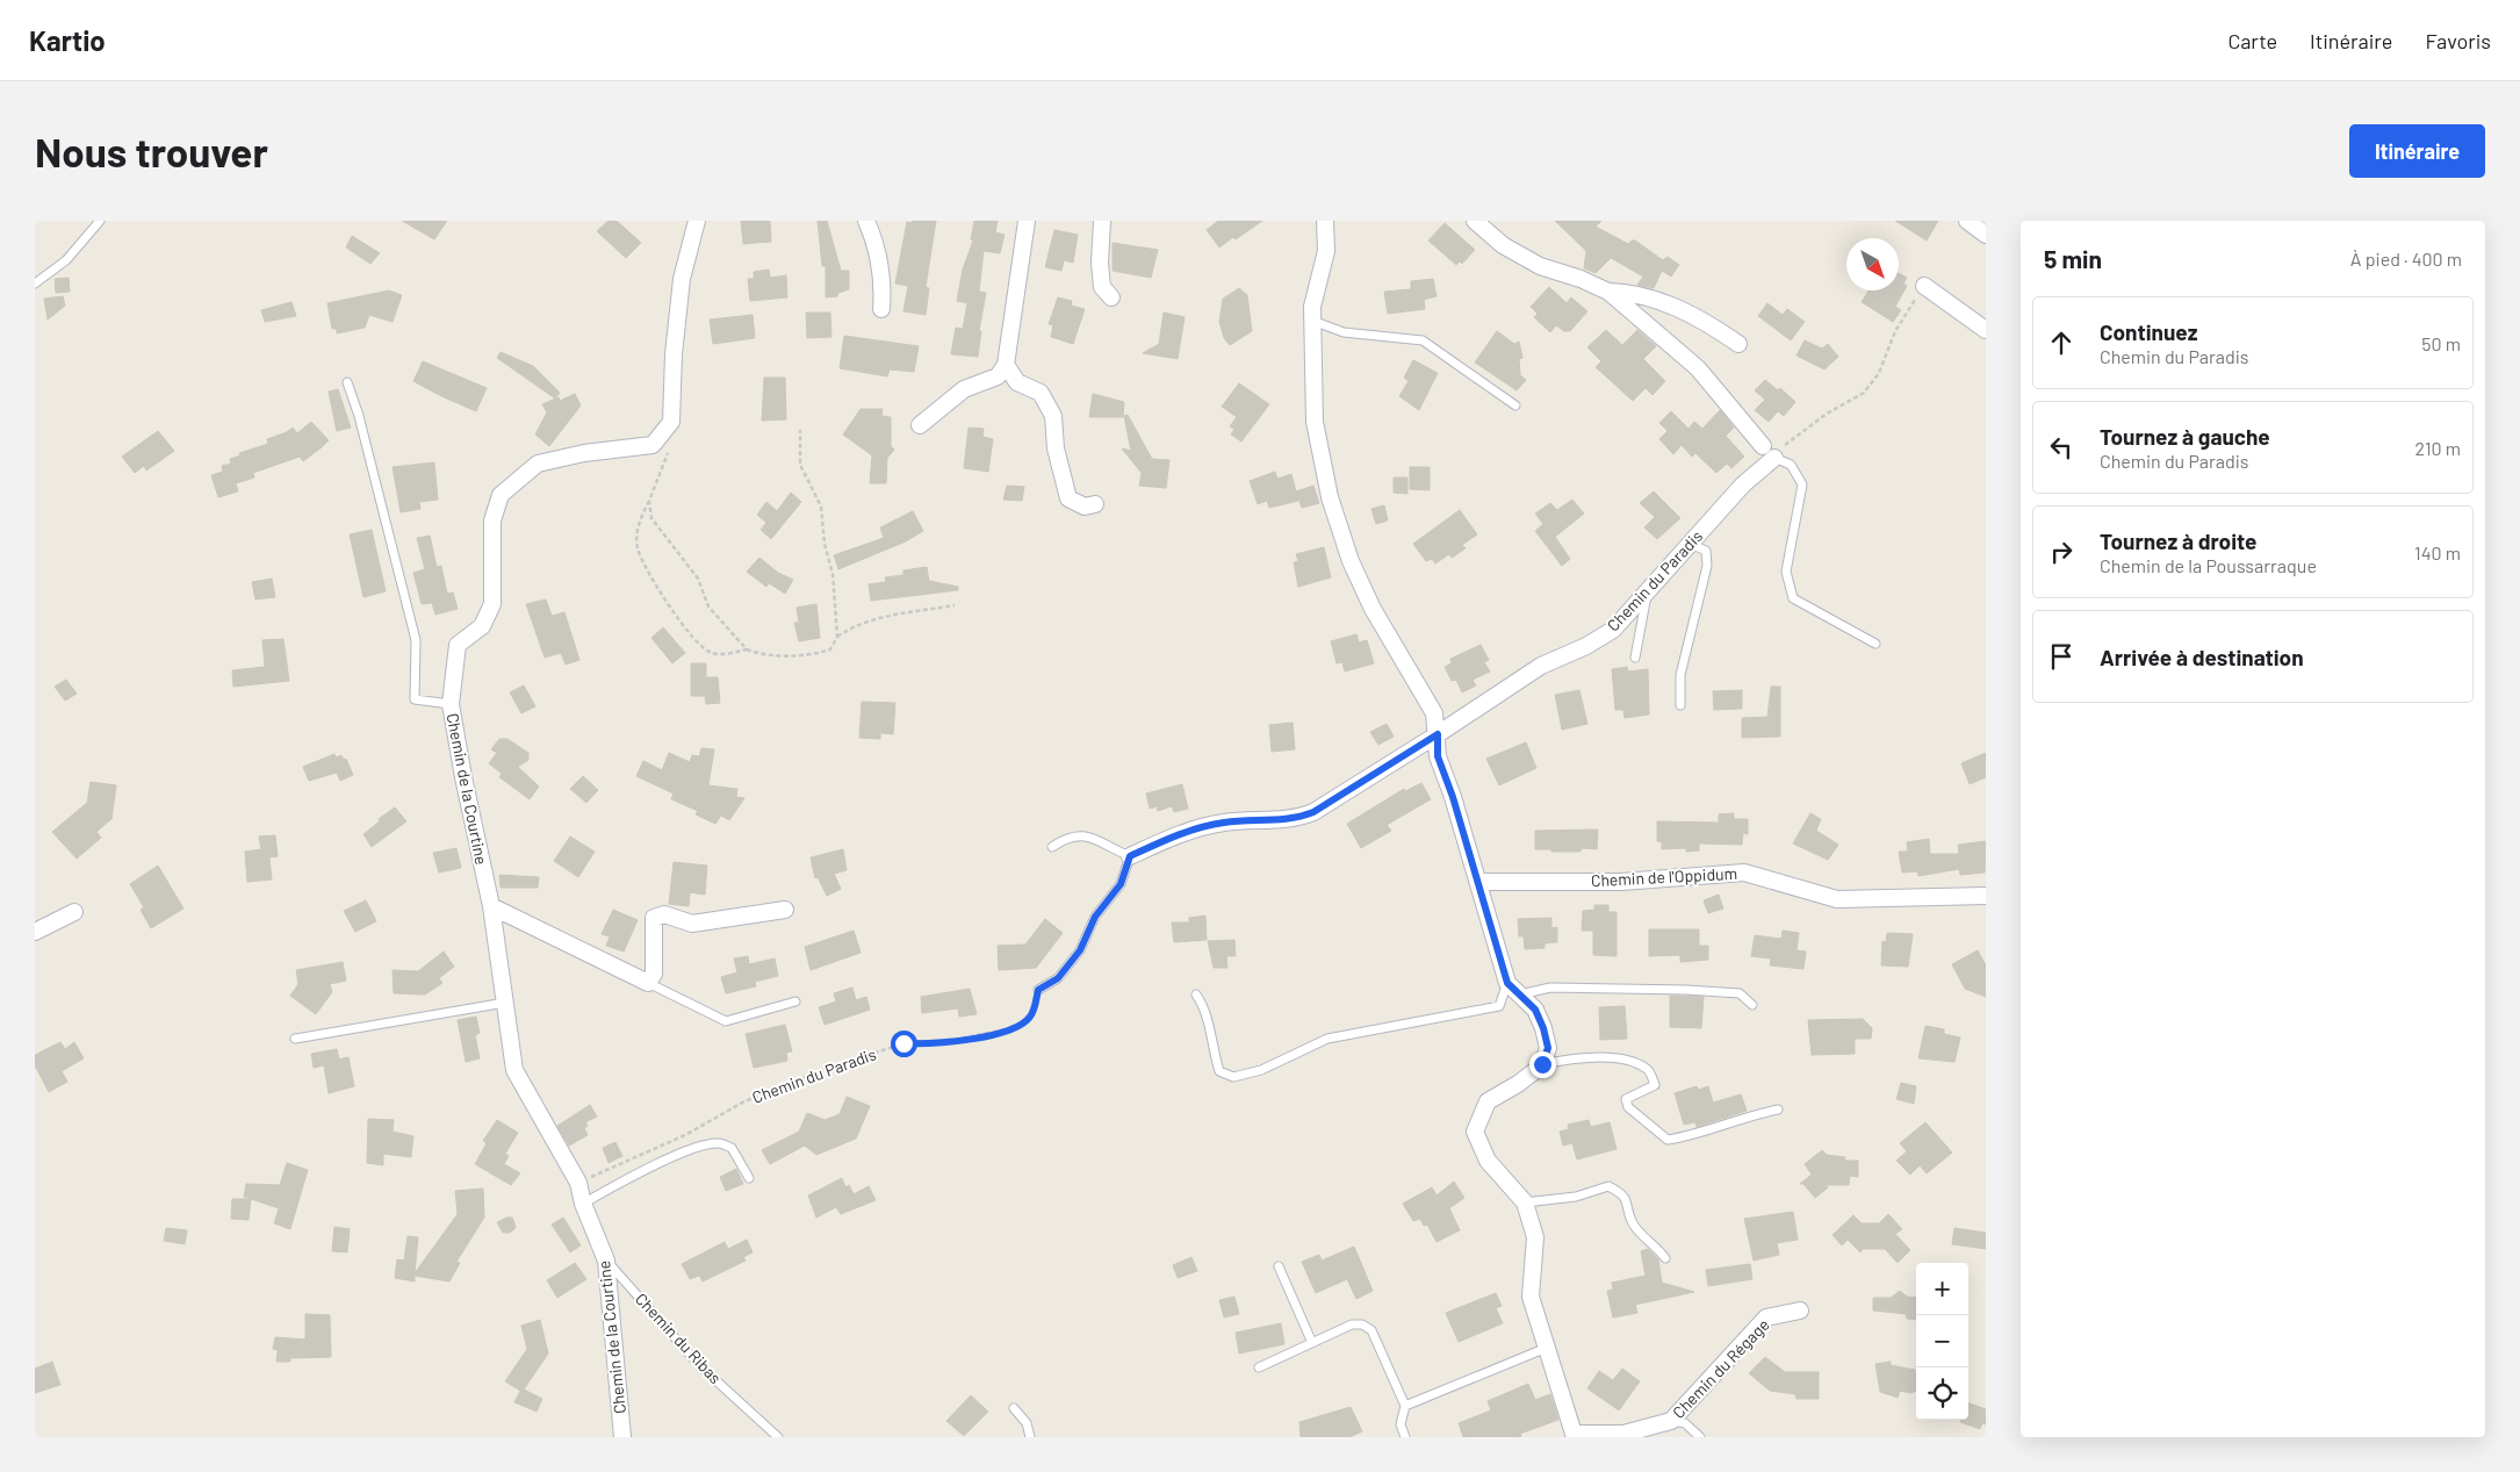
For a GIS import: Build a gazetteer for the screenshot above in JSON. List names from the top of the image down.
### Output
{
  "streets": {
    "street": [
      "Chemin du Paradis",
      "Chemin de la Courtine",
      "Chemin de l'Oppidum",
      "Chemin du Régage"
    ],
    "lane": ["Chemin du Ribas"]
  },
  "crossings": [
    ["Chemin du Paradis", "Chemin de la Courtine"],
    ["Chemin de la Courtine", "Chemin du Ribas"]
  ],
  "north": "bottom right",
  "page": {
    "header": "Kartio",
    "nav": ["Carte", "Itinéraire", "Favoris"],
    "buttons": "Itinéraire",
    "title": "Nous trouver",
    "heading": ["5 min", "À pied · 400 m"],
    "list": [
      ["Continuez", "Chemin du Paradis", "50 m"],
      ["Tournez à gauche", "Chemin du Paradis", "210 m"],
      ["Tournez à droite", "Chemin de la Poussarraque", "140 m"],
      "Arrivée à destination"
    ],
    "map_buttons": ["+", "−"]
  }
}
